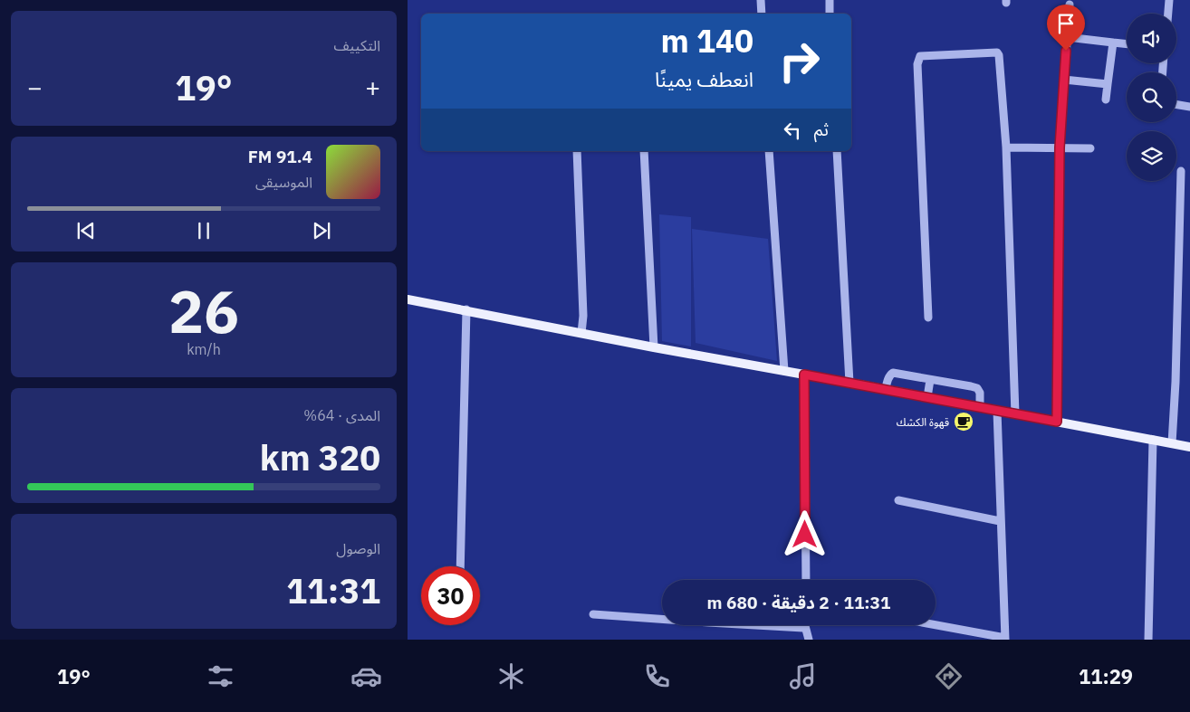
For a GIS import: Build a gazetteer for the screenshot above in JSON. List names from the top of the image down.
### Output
{
  "places": {
    "cafe": ["قهوة الكشك"]
  },
  "page": {
    "tile": [
      "التكييف",
      ["26", "km/h"],
      ["المدى · 64%", "320 km"],
      ["الوصول", "11:31"]
    ],
    "turn": ["140 m", "انعطف يمينًا"],
    "heat": ["−", "19°", "+"],
    "then": "ثم",
    "song": ["91.4 FM", "الموسيقى"],
    "limit": "30",
    "trip": "11:31 · 2 دقيقة · 680 m",
    "tabs": ["11:29", "19°"]
  }
}
